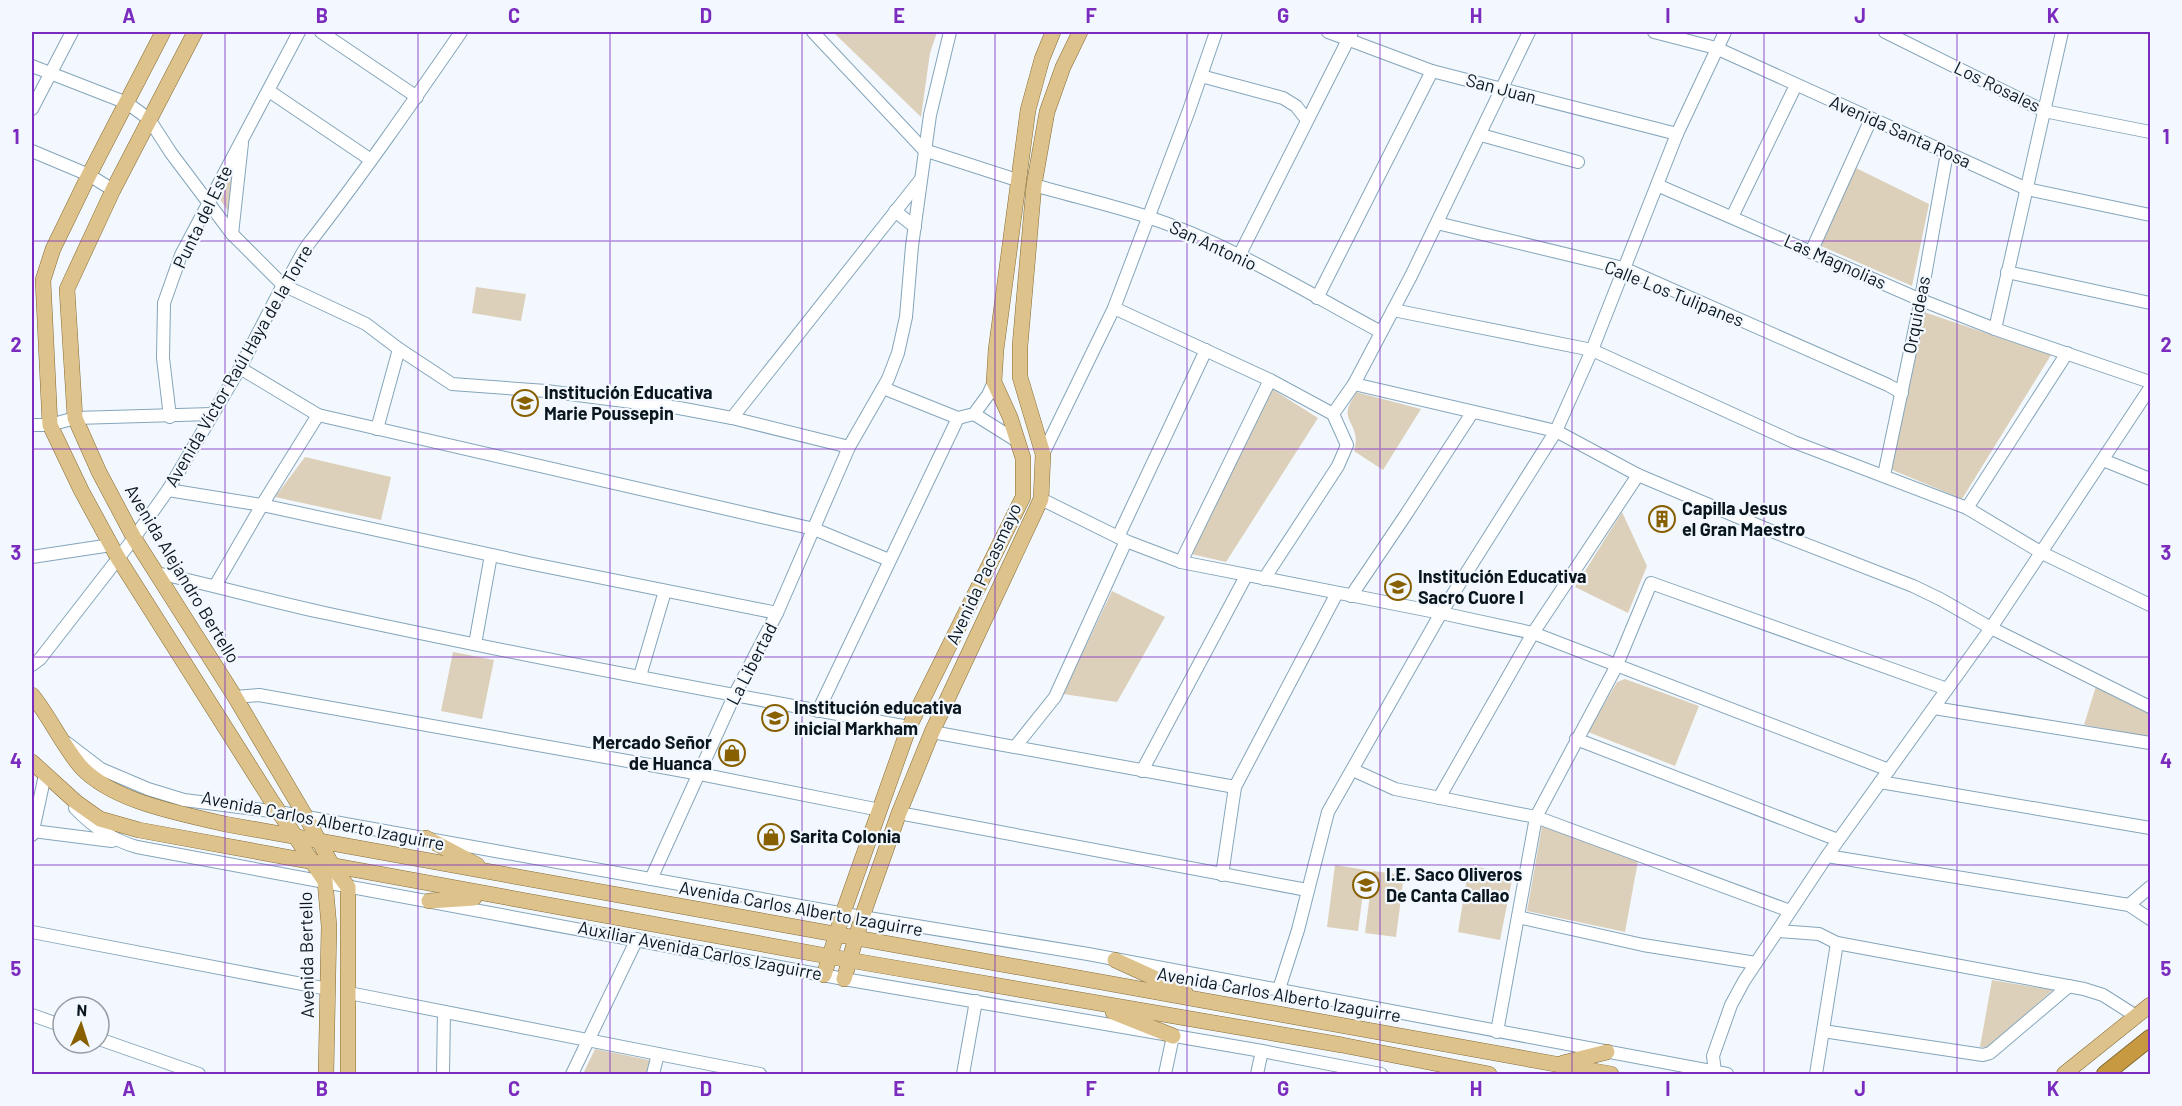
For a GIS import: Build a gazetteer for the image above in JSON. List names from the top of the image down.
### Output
{
  "streets": {
    "main road": [
      "Avenida Alejandro Bertello",
      "Avenida Pacasmayo",
      "Avenida Carlos Alberto Izaguirre",
      "Avenida Bertello"
    ],
    "street": [
      "Los Rosales",
      "San Juan",
      "Avenida Santa Rosa",
      "Punta del Este",
      "San Antonio",
      "Las Magnolias",
      "Calle Los Tulipanes",
      "Orquideas",
      "Avenida Víctor Raúl Haya de la Torre",
      "La Libertad",
      "Auxiliar Avenida Carlos Izaguirre"
    ]
  },
  "crossings": [
    ["Avenida Santa Rosa", "Orquideas"],
    ["San Antonio", "Avenida Pacasmayo"],
    ["Las Magnolias", "Orquideas"],
    ["Calle Los Tulipanes", "Orquideas"],
    ["Avenida Víctor Raúl Haya de la Torre", "Avenida Alejandro Bertello"],
    ["Avenida Alejandro Bertello", "Avenida Carlos Alberto Izaguirre"],
    ["Avenida Alejandro Bertello", "Auxiliar Avenida Carlos Izaguirre"],
    ["Avenida Pacasmayo", "Avenida Carlos Alberto Izaguirre"],
    ["Avenida Pacasmayo", "Auxiliar Avenida Carlos Izaguirre"],
    ["Avenida Carlos Alberto Izaguirre", "Avenida Bertello"],
    ["Auxiliar Avenida Carlos Izaguirre", "Avenida Bertello"]
  ],
  "places": {
    "school or university": [
      "Institución Educativa Marie Poussepin",
      "Institución Educativa Sacro Cuore I",
      "Institución educativa inicial Markham",
      "I.E. Saco Oliveros De Canta Callao"
    ],
    "building": ["Capilla Jesus el Gran Maestro"],
    "shop": ["Mercado Señor de Huanca", "Sarita Colonia"]
  },
  "north": "top",
  "grid": {
    "columns": [
      "A",
      "B",
      "C",
      "D",
      "E",
      "F",
      "G",
      "H",
      "I",
      "J",
      "K"
    ],
    "rows": [
      "1",
      "2",
      "3",
      "4",
      "5"
    ]
  }
}
